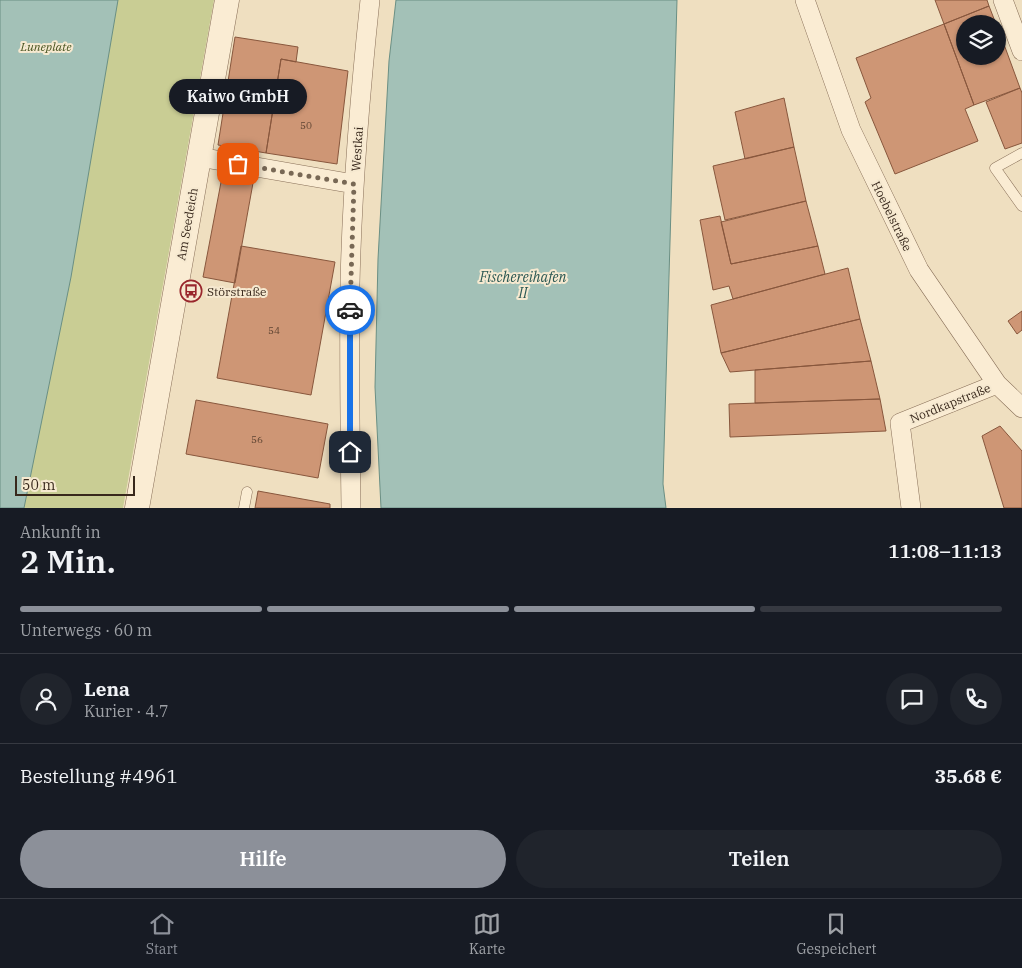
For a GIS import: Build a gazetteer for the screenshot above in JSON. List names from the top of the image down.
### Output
{
  "streets": {
    "street": [
      "Westkai",
      "Hoebelstraße",
      "Am Seedeich",
      "Nordkapstraße"
    ]
  },
  "crossings": [
    ["Hoebelstraße", "Nordkapstraße"]
  ],
  "water": ["Fischereihafen II"],
  "parks": ["Luneplate"],
  "places": {
    "other": ["Kaiwo GmbH"],
    "bus stop": ["Störstraße"]
  },
  "house_numbers": ["50", "54", "56"],
  "scale_bar": "50 m",
  "page": {
    "bubble": "Kaiwo GmbH",
    "scale": "50 m",
    "heading": ["2 Min.", "Ankunft in", "11:08–11:13"],
    "panel": [
      "Lena",
      "Kurier · 4.7",
      "Bestellung #4961",
      "35.68 €"
    ],
    "bar": "Unterwegs · 60 m",
    "buttons": ["Hilfe", "Teilen"],
    "tabs": ["Start", "Karte", "Gespeichert"]
  }
}
